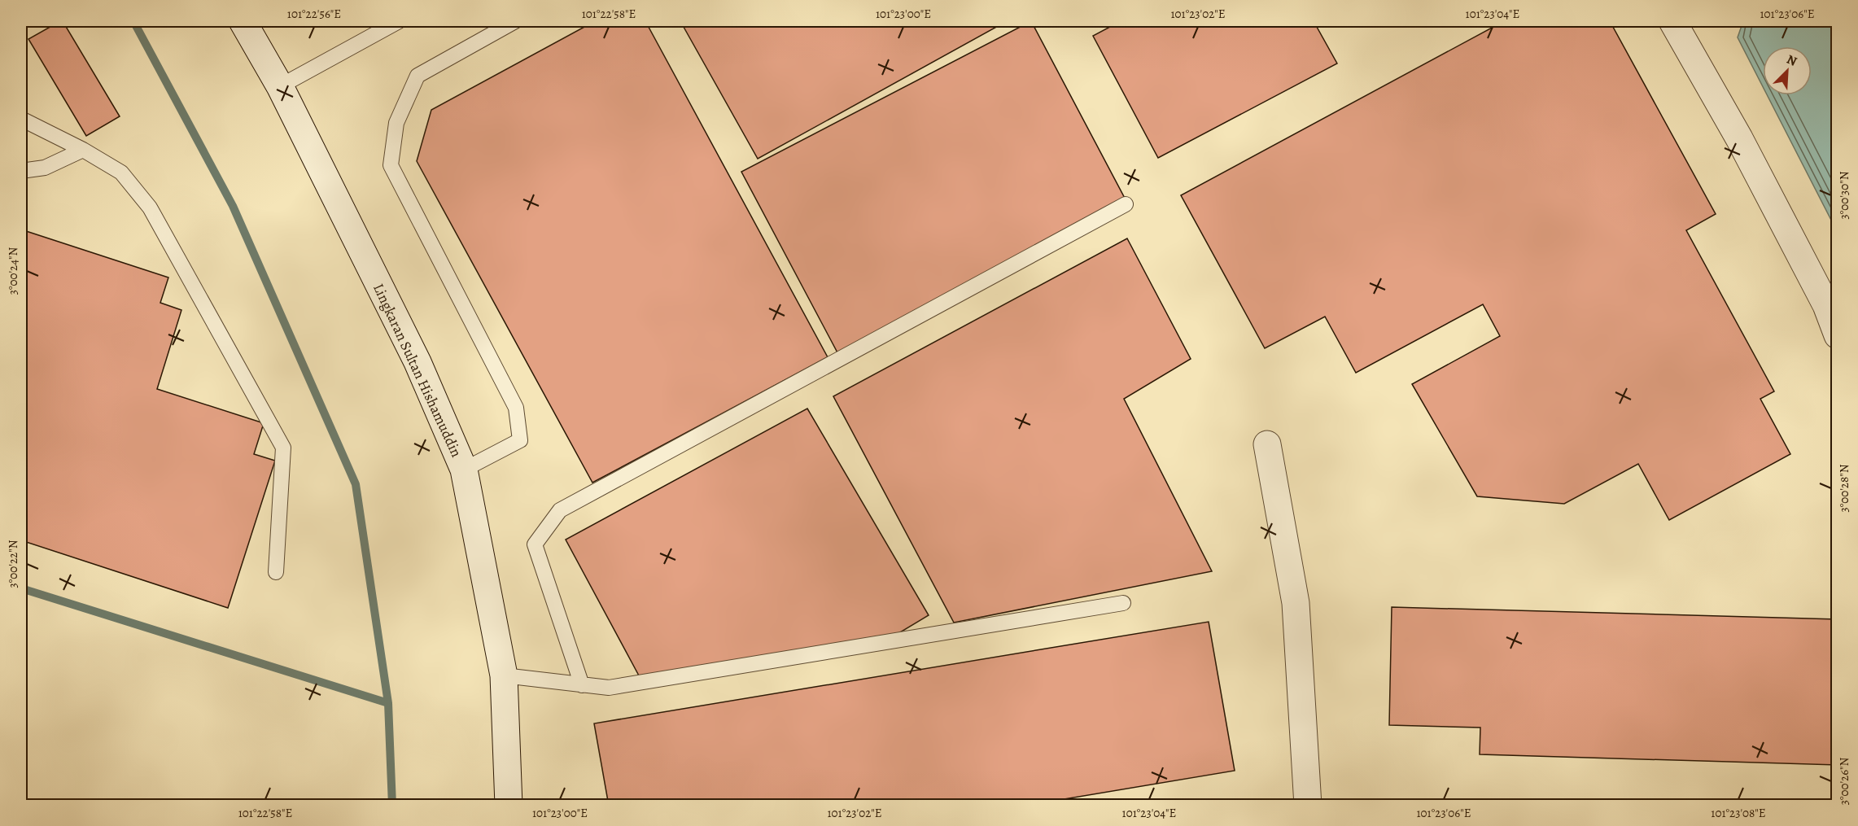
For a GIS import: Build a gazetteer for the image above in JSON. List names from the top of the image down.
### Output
{
  "streets": {
    "street": ["Lingkaran Sultan Hishamuddin"]
  },
  "north": "top right",
  "coordinates": [
    "101°22'56\"E",
    "101°22'58\"E",
    "101°23'00\"E",
    "101°23'02\"E",
    "101°23'04\"E",
    "101°23'06\"E",
    "3°00'30\"N",
    "3°00'24\"N",
    "3°00'28\"N",
    "3°00'22\"N",
    "3°00'26\"N",
    "101°23'08\"E"
  ]
}
